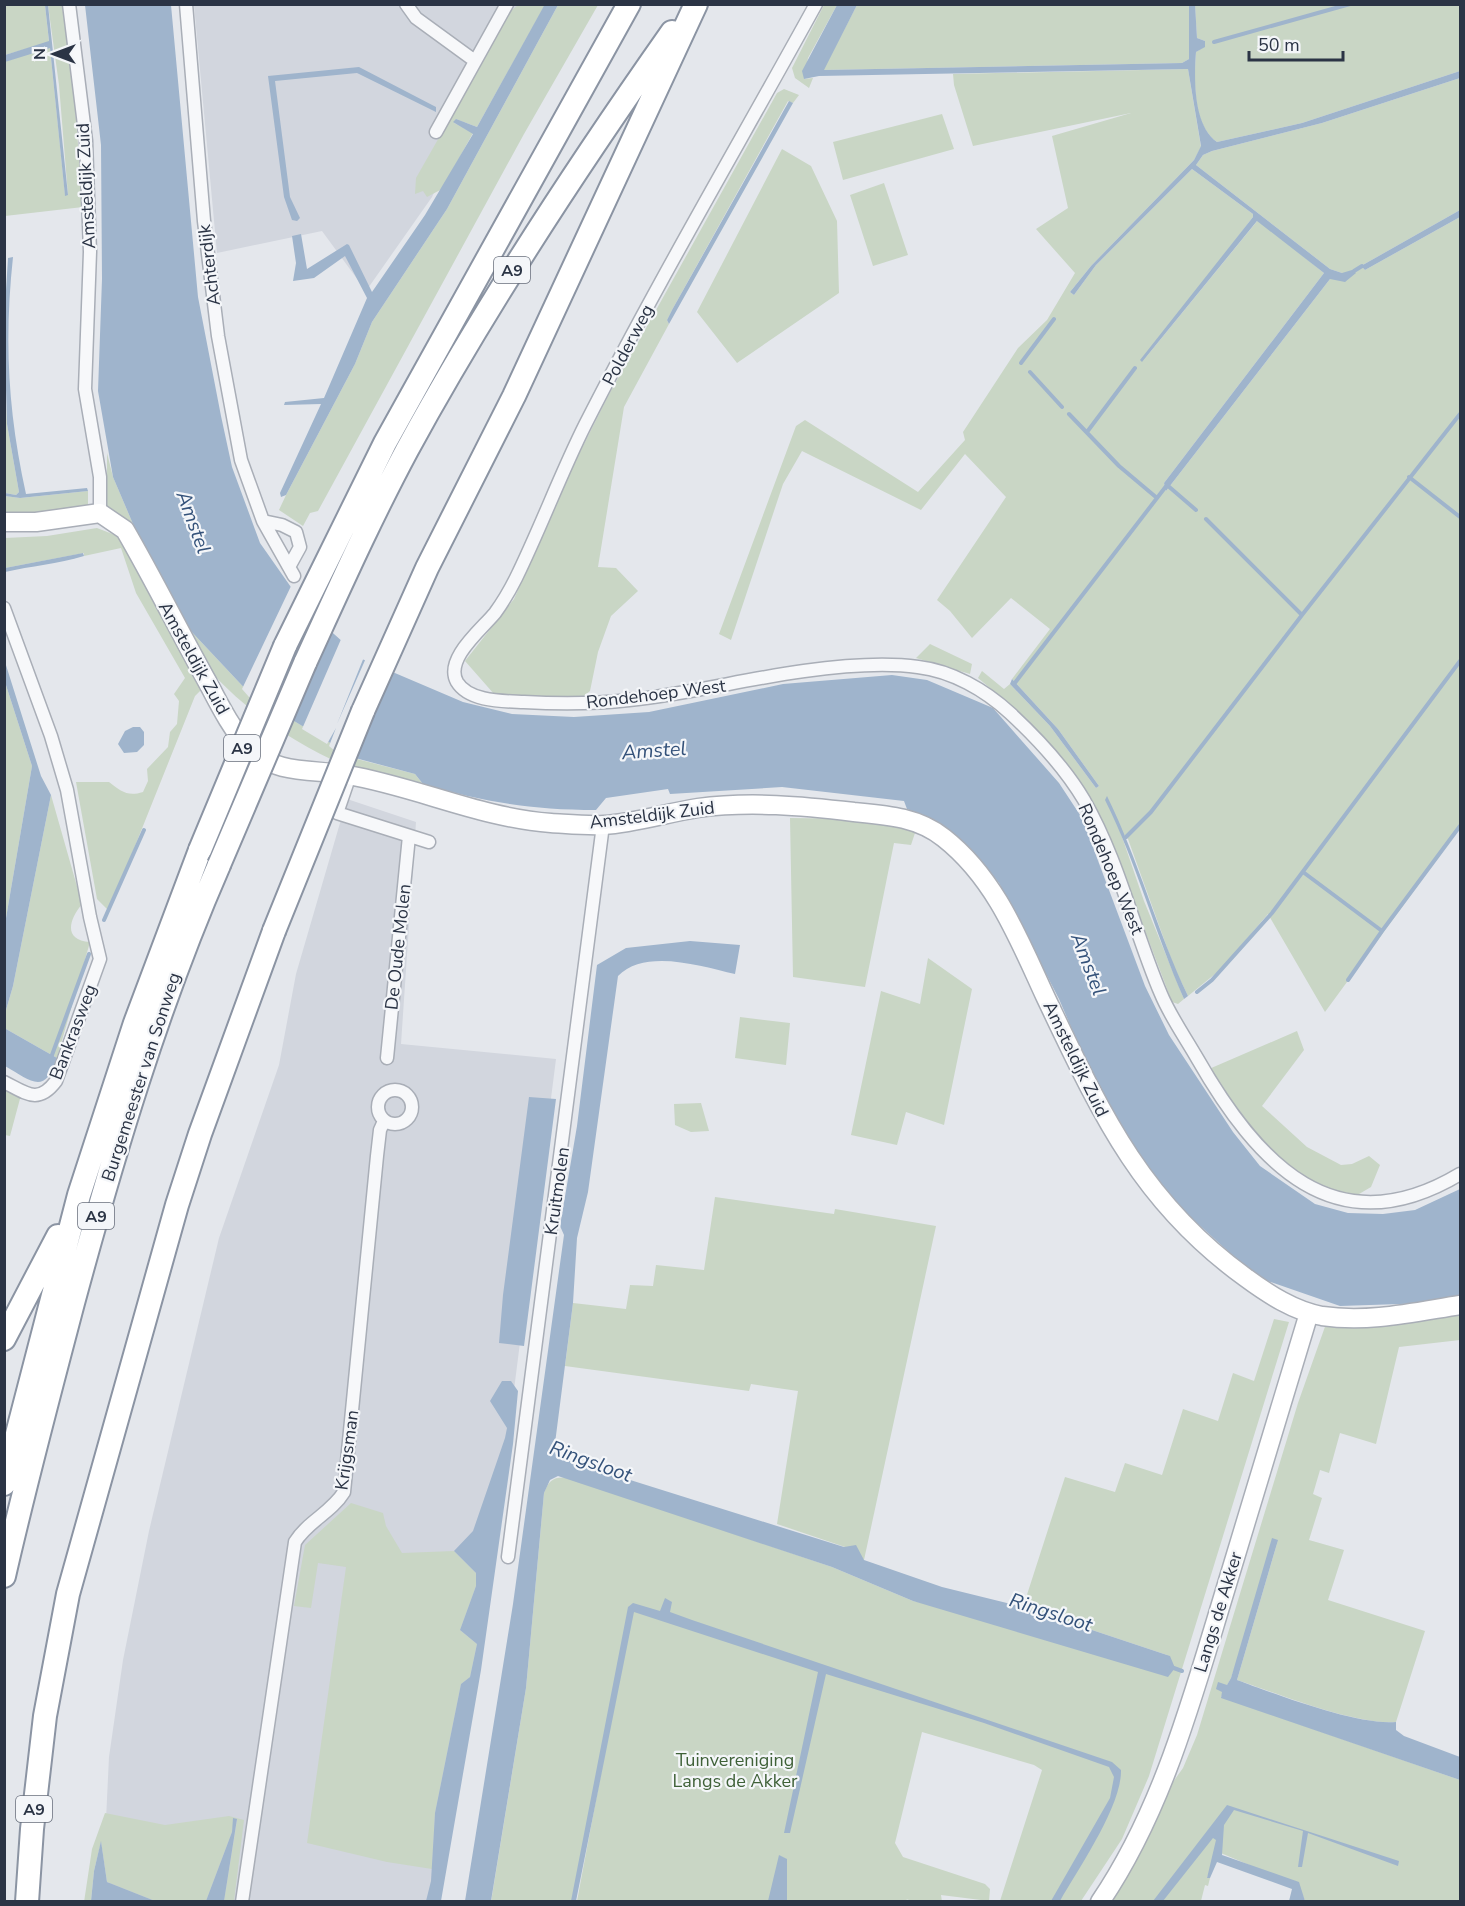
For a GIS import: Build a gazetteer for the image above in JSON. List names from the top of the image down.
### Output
{
  "streets": {
    "highway": ["A9", "Burgemeester van Sonweg"],
    "street": [
      "Amsteldijk Zuid",
      "Achterdijk",
      "Polderweg",
      "Rondehoep West",
      "De Oude Molen",
      "Bankrasweg",
      "Kruitmolen",
      "Krijgsman",
      "Langs de Akker"
    ]
  },
  "crossings": [
    ["Amsteldijk Zuid", "Kruitmolen"],
    ["Amsteldijk Zuid", "Langs de Akker"],
    ["A9", "Burgemeester van Sonweg"],
    ["Polderweg", "Rondehoep West"]
  ],
  "water": ["Amstel", "Ringsloot"],
  "parks": ["Tuinvereniging Langs de Akker"],
  "scale_bar": "50 m",
  "north": "left"
}
